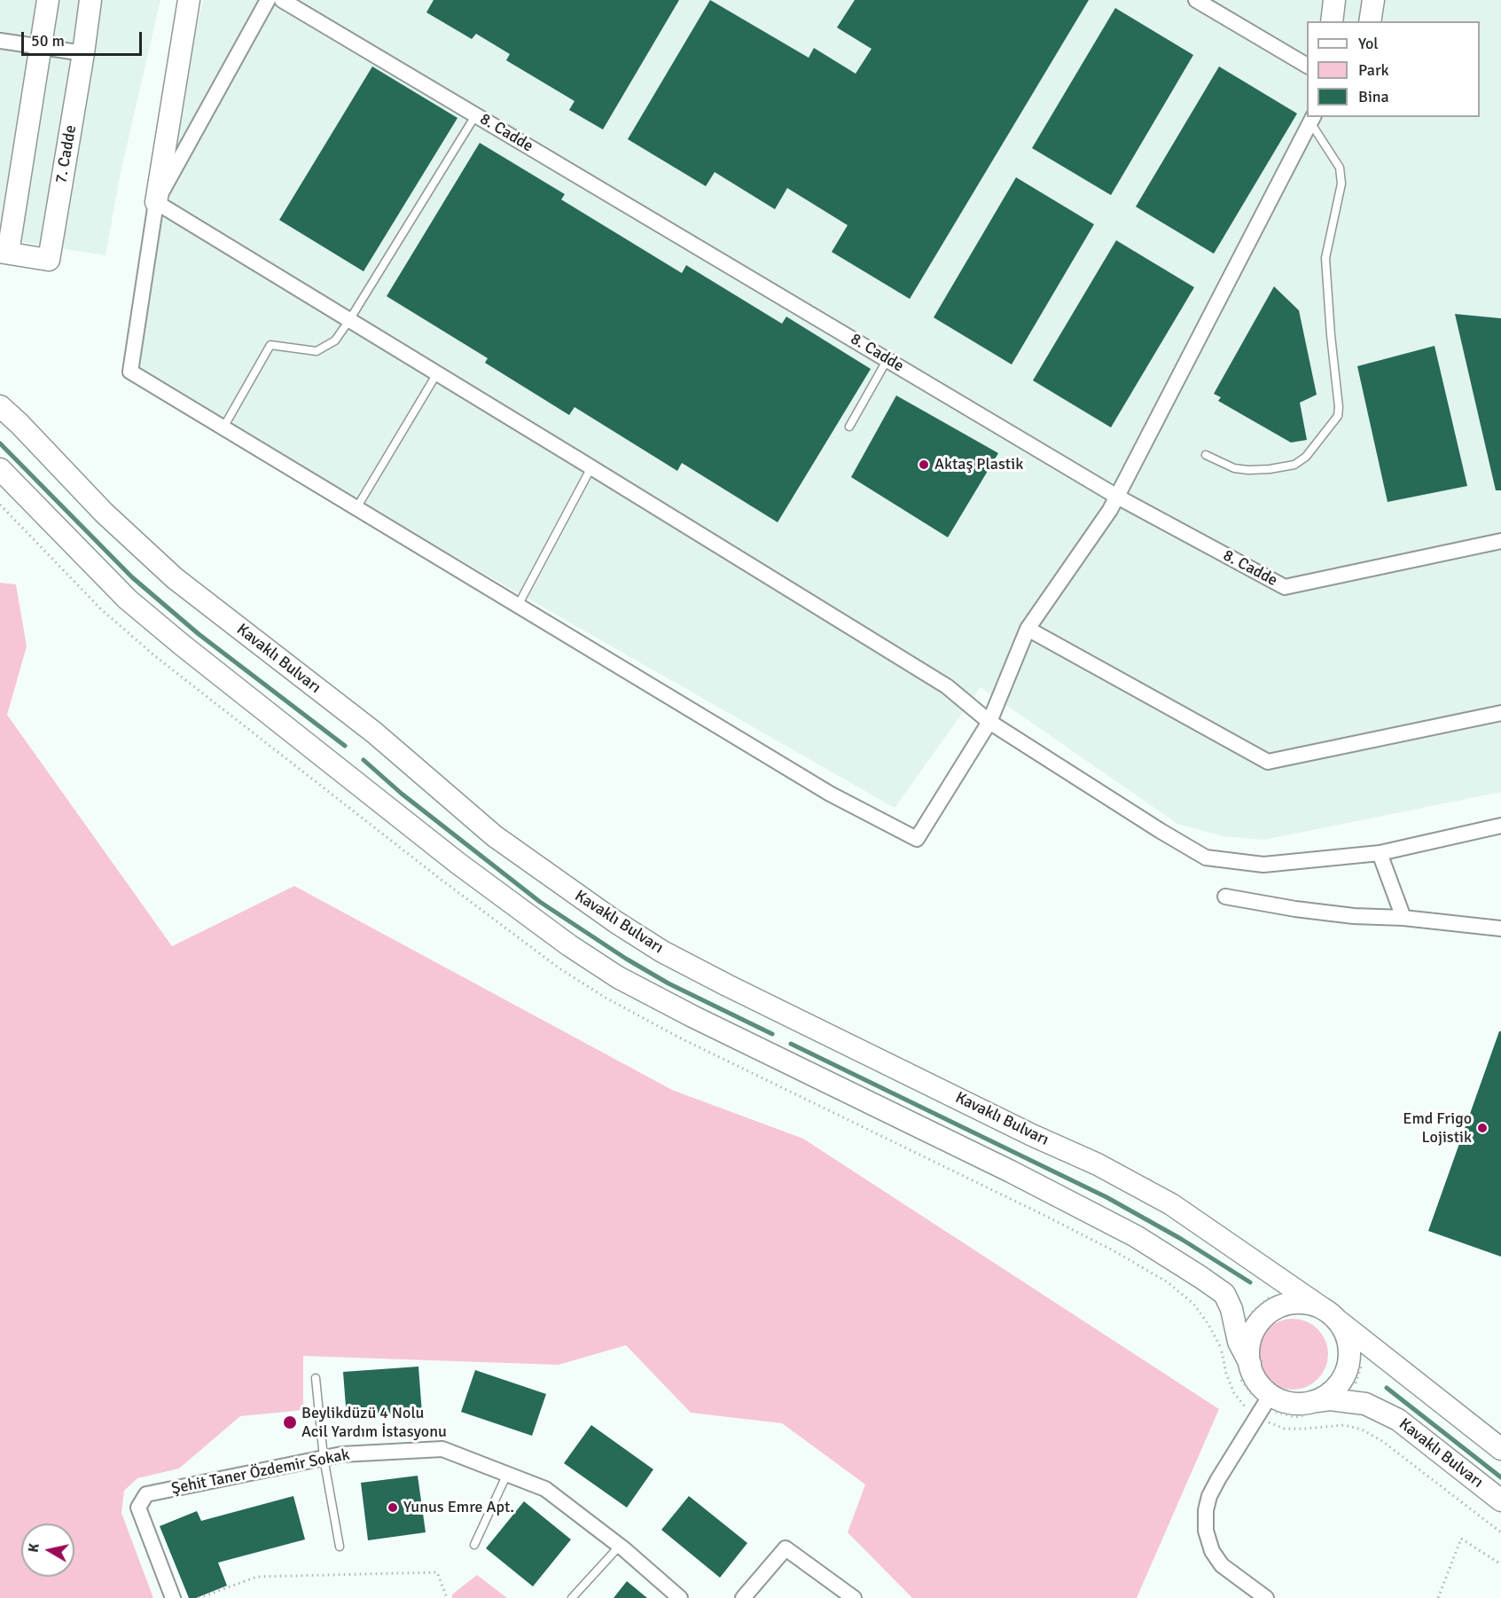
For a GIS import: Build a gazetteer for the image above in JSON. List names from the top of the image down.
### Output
{
  "streets": {
    "main road": ["7. Cadde", "Kavaklı Bulvarı"],
    "street": ["8. Cadde", "Şehit Taner Özdemir Sokak"]
  },
  "places": [
    "Aktaş Plastik",
    "Emd Frigo Lojistik",
    "Beylikdüzü 4 Nolu Acil Yardım İstasyonu",
    "Yunus Emre Apt."
  ],
  "legend": ["Yol", "Park", "Bina"],
  "scale_bar": "50 m",
  "north": "left"
}
